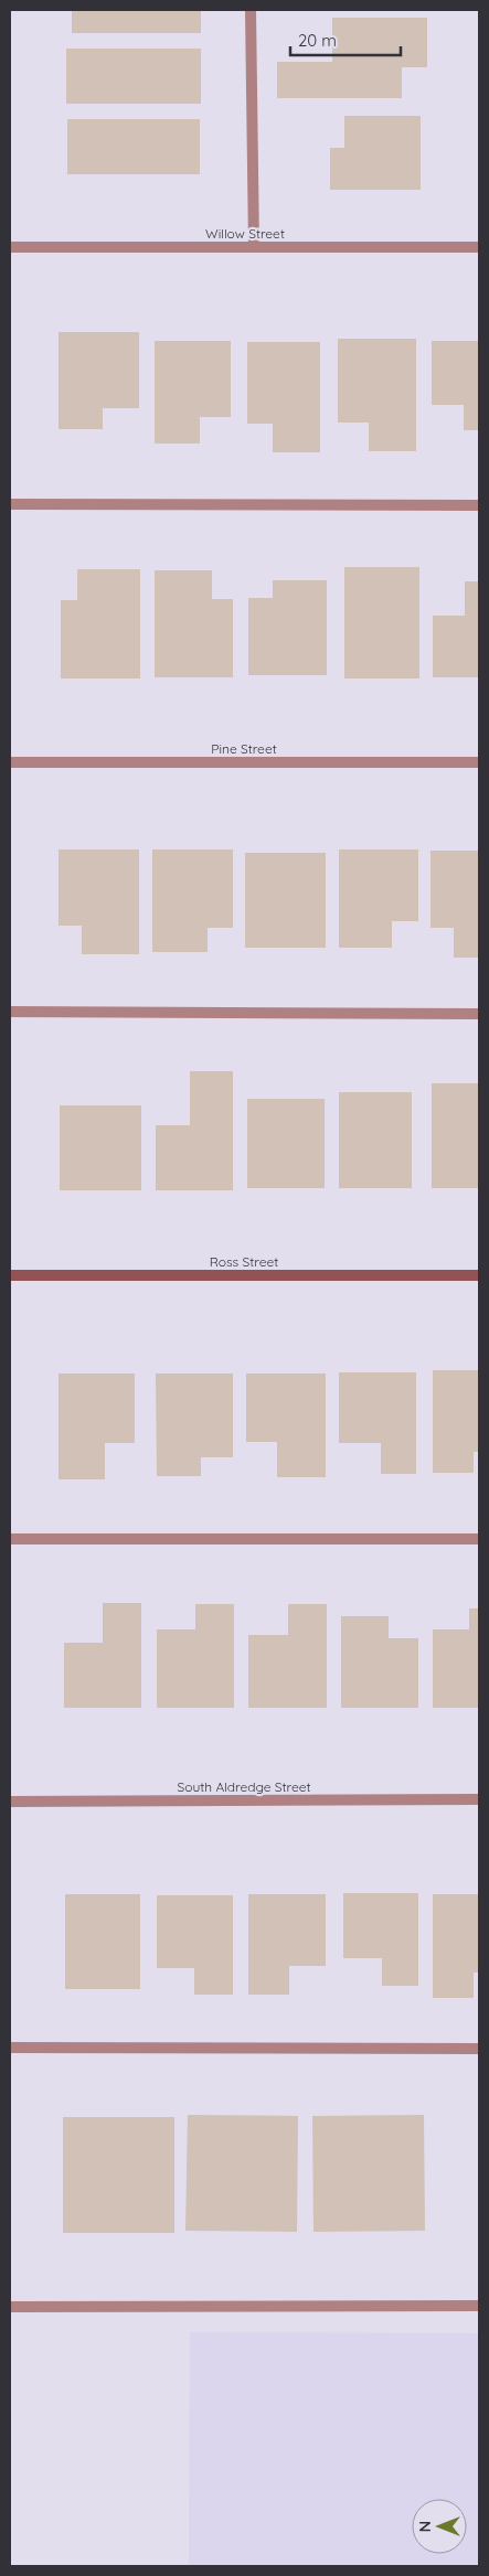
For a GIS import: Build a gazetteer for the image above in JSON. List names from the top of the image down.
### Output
{
  "streets": {
    "street": [
      "Willow Street",
      "Pine Street",
      "Ross Street",
      "South Aldredge Street"
    ]
  },
  "scale_bar": "20 m",
  "north": "left"
}
